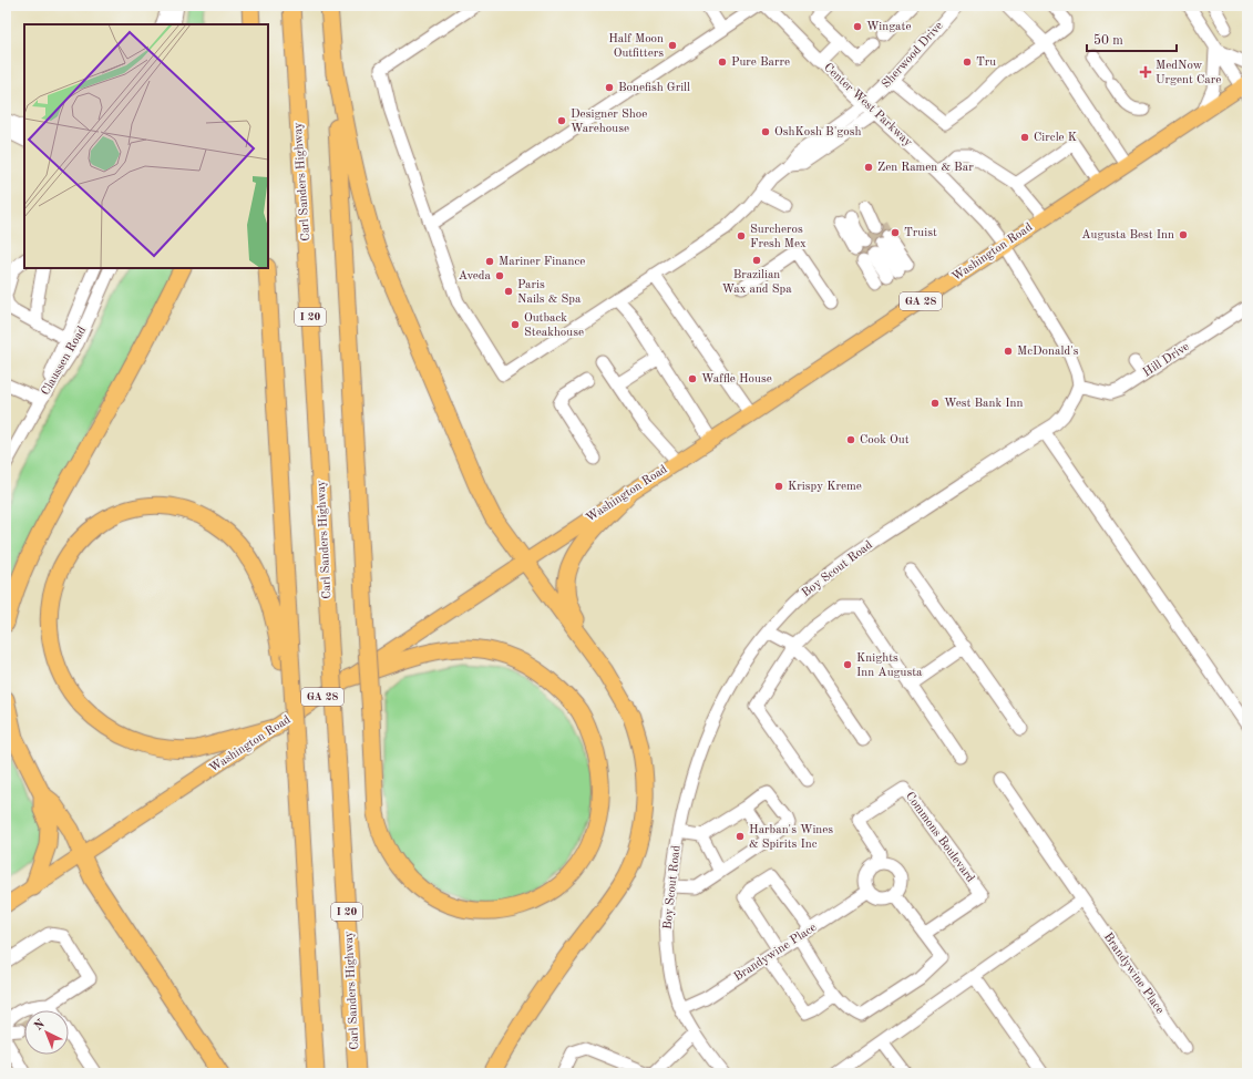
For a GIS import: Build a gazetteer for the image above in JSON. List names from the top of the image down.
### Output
{
  "streets": {
    "highway": ["Carl Sanders Highway", "I 20"],
    "main road": ["Washington Road", "GA 28"],
    "street": [
      "Sherwood Drive",
      "Center West Parkway",
      "Hill Drive",
      "Claussen Road",
      "Boy Scout Road",
      "Commons Boulevard",
      "Brandywine Place"
    ]
  },
  "crossings": [
    ["Sherwood Drive", "Center West Parkway"],
    ["Center West Parkway", "Washington Road"],
    ["Hill Drive", "Boy Scout Road"],
    ["Boy Scout Road", "Brandywine Place"],
    ["Commons Boulevard", "Brandywine Place"]
  ],
  "places": {
    "other": [
      "Wingate",
      "Half Moon Outfitters",
      "Pure Barre",
      "Tru",
      "Bonefish Grill",
      "Designer Shoe Warehouse",
      "OshKosh B'gosh",
      "Circle K",
      "Zen Ramen & Bar",
      "Truist",
      "Augusta Best Inn",
      "Surcheros Fresh Mex",
      "Brazilian Wax and Spa",
      "Mariner Finance",
      "Aveda",
      "Paris Nails & Spa",
      "Outback Steakhouse",
      "McDonald's",
      "Waffle House",
      "West Bank Inn",
      "Cook Out",
      "Krispy Kreme",
      "Knights Inn Augusta",
      "Harban's Wines & Spirits Inc"
    ],
    "health": ["MedNow Urgent Care"]
  },
  "scale_bar": "50 m",
  "north": "top left"
}
